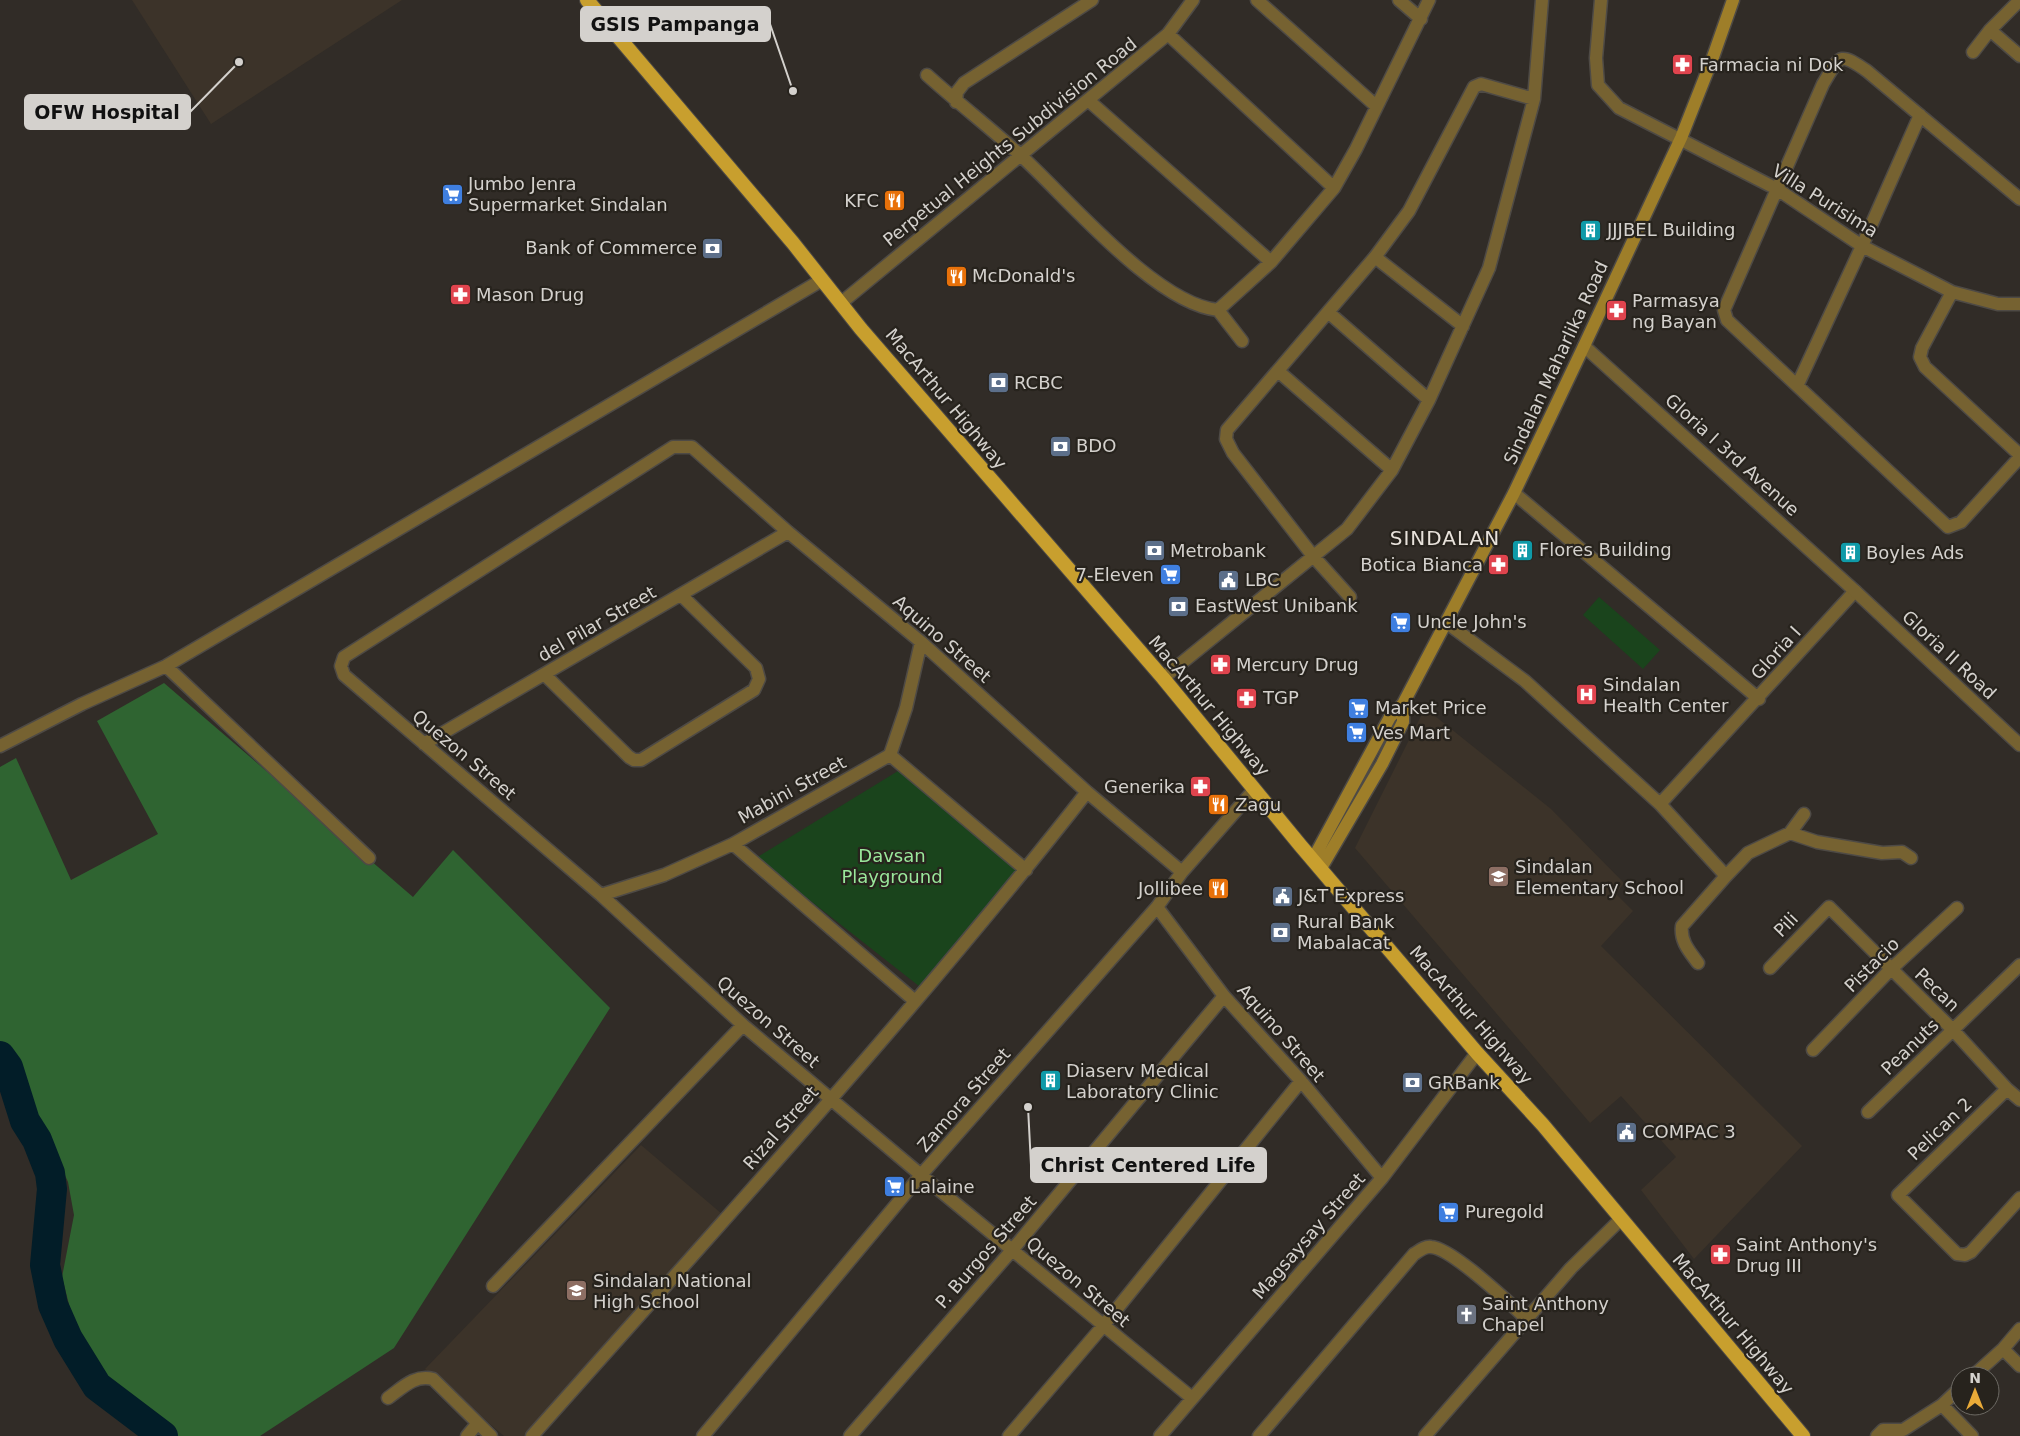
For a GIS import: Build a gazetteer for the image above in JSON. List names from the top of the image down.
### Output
{
  "streets": {
    "highway": ["MacArthur Highway"],
    "main road": ["Sindalan Maharlika Road"],
    "street": [
      "Perpetual Heights Subdivision Road",
      "Villa Purisima",
      "Gloria I 3rd Avenue",
      "del Pilar Street",
      "Aquino Street",
      "Gloria I",
      "Gloria II Road",
      "Quezon Street",
      "Mabini Street",
      "Pili",
      "Pistacio",
      "Pecan",
      "Peanuts",
      "Zamora Street",
      "Rizal Street",
      "Pelican 2",
      "Magsaysay Street",
      "P. Burgos Street"
    ]
  },
  "crossings": [
    ["Perpetual Heights Subdivision Road", "MacArthur Highway"],
    ["Villa Purisima", "Sindalan Maharlika Road"],
    ["Sindalan Maharlika Road", "MacArthur Highway"],
    ["Sindalan Maharlika Road", "Gloria I 3rd Avenue"],
    ["MacArthur Highway", "Zamora Street"],
    ["MacArthur Highway", "Magsaysay Street"],
    ["Gloria I 3rd Avenue", "Gloria I"],
    ["Gloria I 3rd Avenue", "Gloria II Road"],
    ["del Pilar Street", "Aquino Street"],
    ["del Pilar Street", "Quezon Street"],
    ["Aquino Street", "Quezon Street"],
    ["Aquino Street", "Zamora Street"],
    ["Aquino Street", "Rizal Street"],
    ["Aquino Street", "Magsaysay Street"],
    ["Aquino Street", "P. Burgos Street"],
    ["Gloria I", "Gloria II Road"],
    ["Quezon Street", "Mabini Street"],
    ["Quezon Street", "Zamora Street"],
    ["Quezon Street", "Rizal Street"],
    ["Quezon Street", "Magsaysay Street"],
    ["Quezon Street", "P. Burgos Street"],
    ["Pili", "Pecan"],
    ["Pistacio", "Pecan"],
    ["Pecan", "Peanuts"],
    ["Pecan", "Pelican 2"]
  ],
  "districts": ["SINDALAN"],
  "parks": ["Davsan Playground"],
  "places": {
    "other": ["OFW Hospital", "GSIS Pampanga", "Christ Centered Life"],
    "pharmacy": [
      "Farmacia ni Dok",
      "Mason Drug",
      "Parmasya ng Bayan",
      "Botica Bianca",
      "Mercury Drug",
      "TGP",
      "Generika",
      "Saint Anthony's Drug III"
    ],
    "supermarket": [
      "Jumbo Jenra Supermarket Sindalan",
      "7-Eleven",
      "Uncle John's",
      "Market Price",
      "Ves Mart",
      "Lalaine",
      "Puregold"
    ],
    "restaurant": [
      "KFC",
      "McDonald's",
      "Zagu",
      "Jollibee"
    ],
    "building": [
      "JJJBEL Building",
      "Flores Building",
      "Boyles Ads",
      "Diaserv Medical Laboratory Clinic"
    ],
    "bank": [
      "Bank of Commerce",
      "RCBC",
      "BDO",
      "Metrobank",
      "EastWest Unibank",
      "Rural Bank Mabalacat",
      "GRBank"
    ],
    "public building": ["LBC", "J&T Express", "COMPAC 3"],
    "hospital": ["Sindalan Health Center"],
    "school or university": ["Sindalan Elementary School", "Sindalan National High School"],
    "church": ["Saint Anthony Chapel"]
  },
  "north": "top"
}
